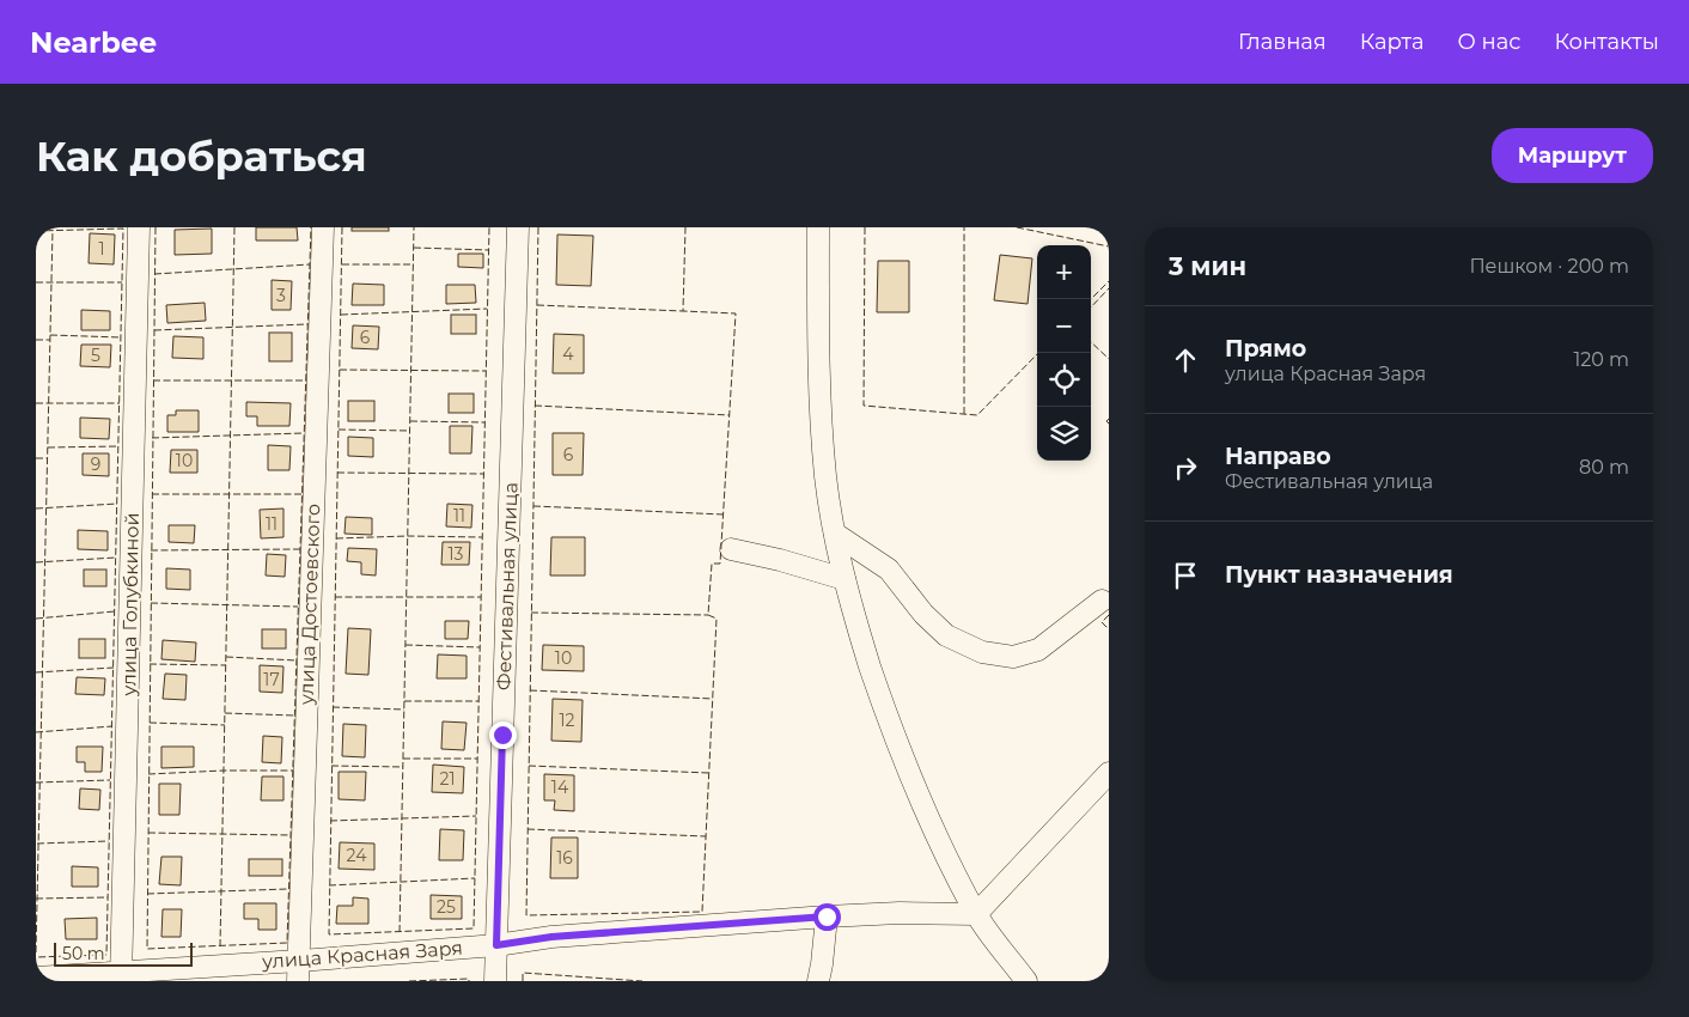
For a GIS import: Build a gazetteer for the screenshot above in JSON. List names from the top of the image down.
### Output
{
  "streets": {
    "street": [
      "Фестивальная улица",
      "улица Голубкиной",
      "улица Достоевского",
      "улица Красная Заря"
    ]
  },
  "crossings": [
    ["Фестивальная улица", "улица Красная Заря"],
    ["улица Голубкиной", "улица Красная Заря"],
    ["улица Достоевского", "улица Красная Заря"]
  ],
  "house_numbers": [
    "1",
    "3",
    "6",
    "4",
    "5",
    "6",
    "10",
    "9",
    "11",
    "11",
    "13",
    "10",
    "17",
    "12",
    "21",
    "14",
    "24",
    "16",
    "25"
  ],
  "scale_bar": "50 m",
  "page": {
    "header": "Nearbee",
    "nav": [
      "Главная",
      "Карта",
      "О нас",
      "Контакты"
    ],
    "buttons": "Маршрут",
    "title": "Как добраться",
    "heading": ["3 мин", "Пешком · 200 m"],
    "map_buttons": ["+", "−"],
    "list": [
      ["Прямо", "улица Красная Заря", "120 m"],
      ["Направо", "Фестивальная улица", "80 m"],
      "Пункт назначения"
    ],
    "scale": "50 m"
  }
}
